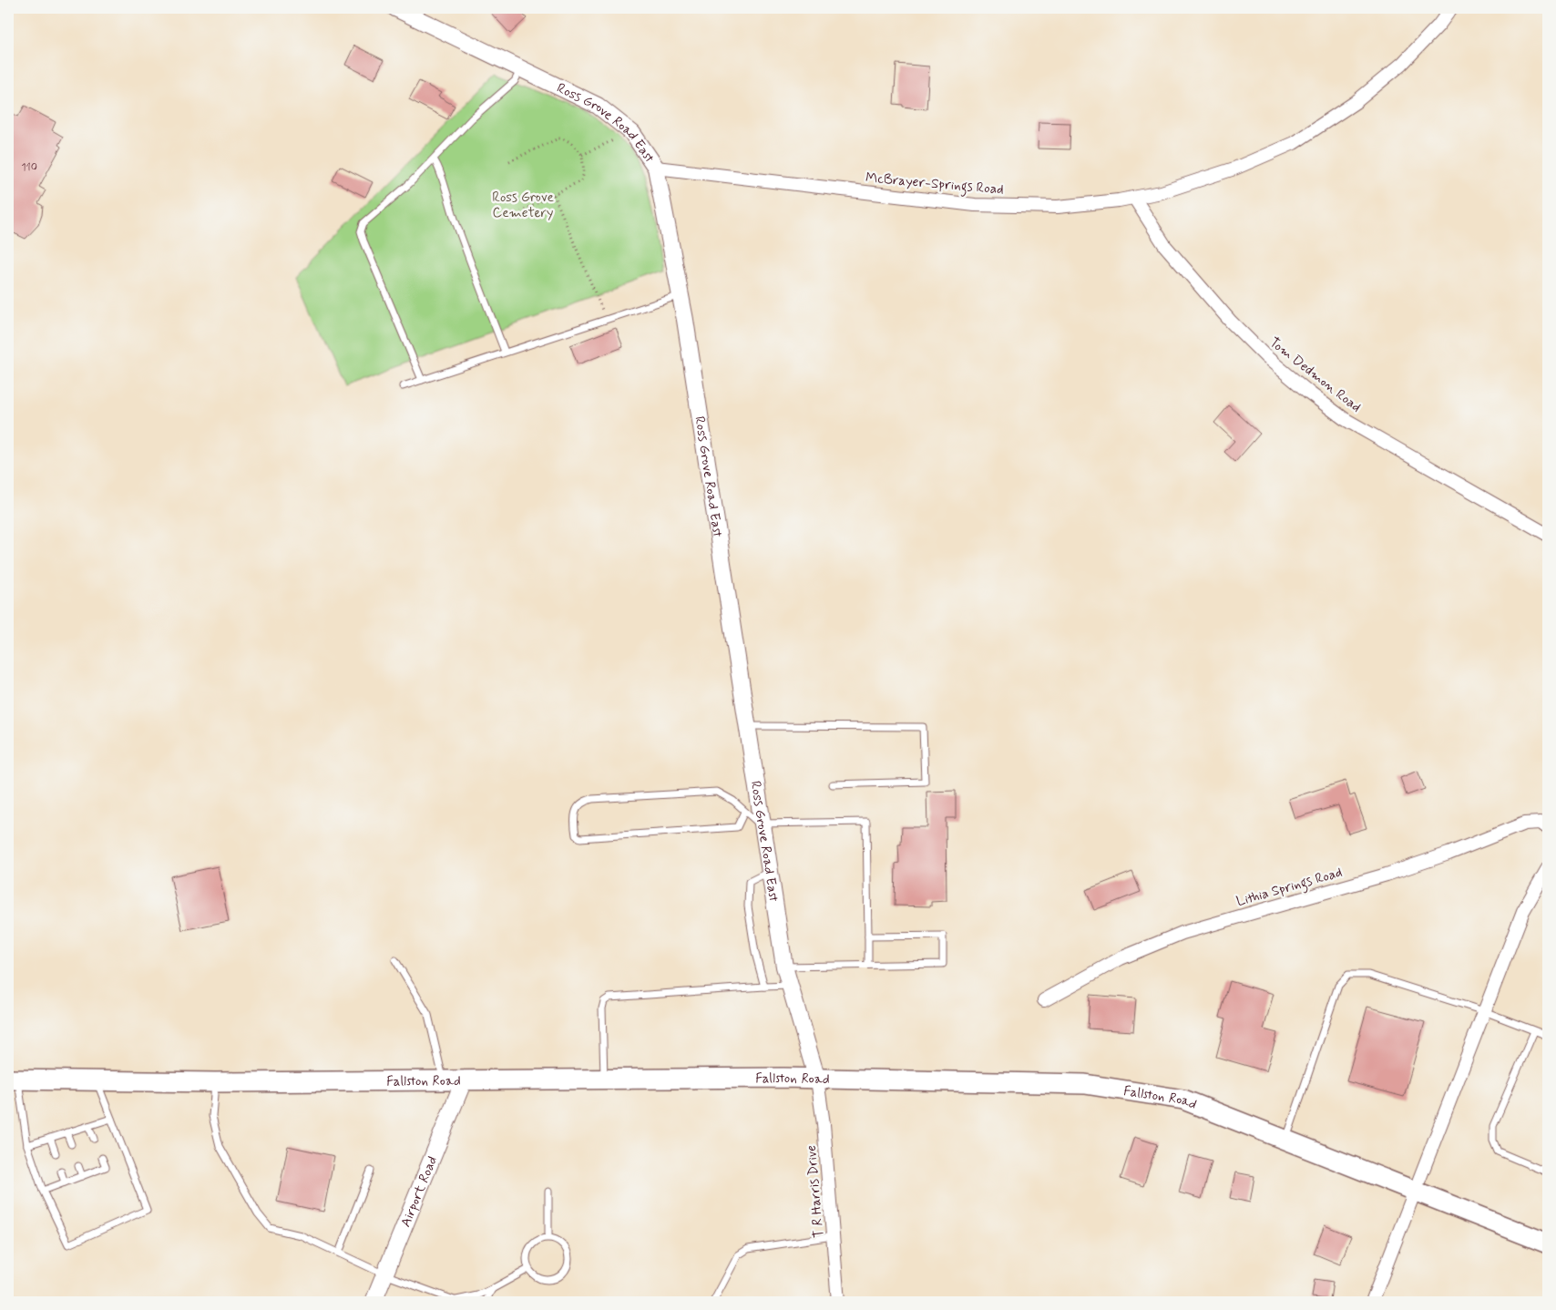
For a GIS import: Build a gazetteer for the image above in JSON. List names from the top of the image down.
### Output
{
  "streets": {
    "main road": ["Fallston Road"],
    "street": [
      "Ross Grove Road East",
      "McBrayer-Springs Road",
      "Tom Dedmon Road",
      "Lithia Springs Road",
      "Airport Road",
      "T R Harris Drive"
    ]
  },
  "crossings": [
    ["Ross Grove Road East", "McBrayer-Springs Road"],
    ["Ross Grove Road East", "Fallston Road"],
    ["Ross Grove Road East", "T R Harris Drive"],
    ["McBrayer-Springs Road", "Tom Dedmon Road"],
    ["Fallston Road", "Airport Road"],
    ["Fallston Road", "T R Harris Drive"]
  ],
  "parks": ["Ross Grove Cemetery"],
  "house_numbers": ["110"]
}
